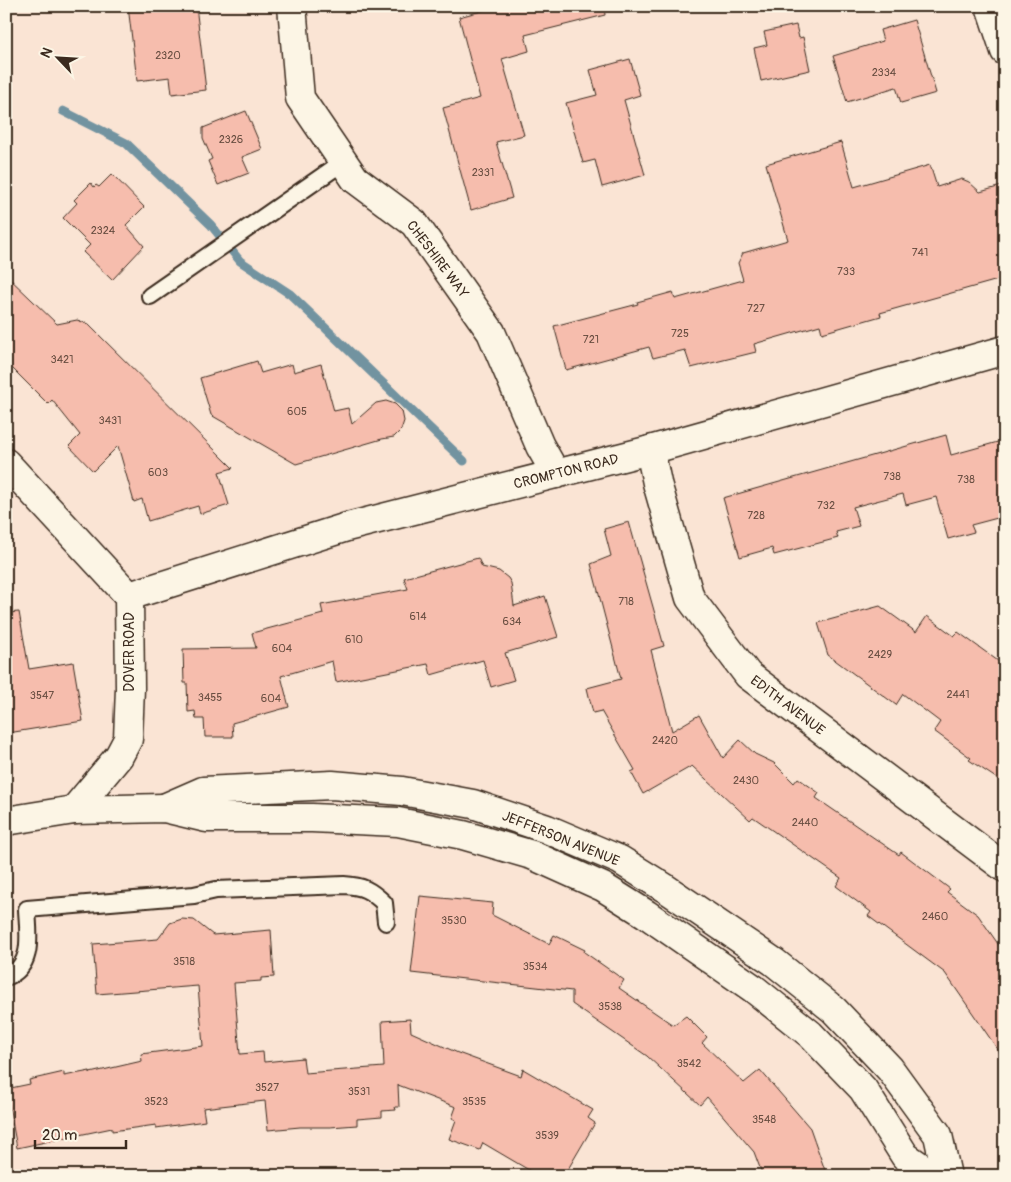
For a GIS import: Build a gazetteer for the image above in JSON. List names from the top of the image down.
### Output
{
  "streets": {
    "street": [
      "CHESHIRE WAY",
      "CROMPTON ROAD",
      "DOVER ROAD",
      "EDITH AVENUE",
      "JEFFERSON AVENUE"
    ]
  },
  "crossings": [
    ["CHESHIRE WAY", "CROMPTON ROAD"],
    ["CROMPTON ROAD", "DOVER ROAD"],
    ["CROMPTON ROAD", "EDITH AVENUE"],
    ["DOVER ROAD", "JEFFERSON AVENUE"]
  ],
  "house_numbers": [
    "2320",
    "2334",
    "2326",
    "2331",
    "2324",
    "741",
    "733",
    "727",
    "725",
    "721",
    "3421",
    "605",
    "3431",
    "603",
    "738",
    "738",
    "732",
    "728",
    "718",
    "614",
    "634",
    "610",
    "604",
    "2429",
    "2441",
    "3547",
    "3455",
    "604",
    "2420",
    "2430",
    "2440",
    "2460",
    "3530",
    "3518",
    "3534",
    "3538",
    "3542",
    "3527",
    "3531",
    "3523",
    "3535",
    "3548",
    "3539"
  ],
  "scale_bar": "20 m",
  "north": "top left"
}
